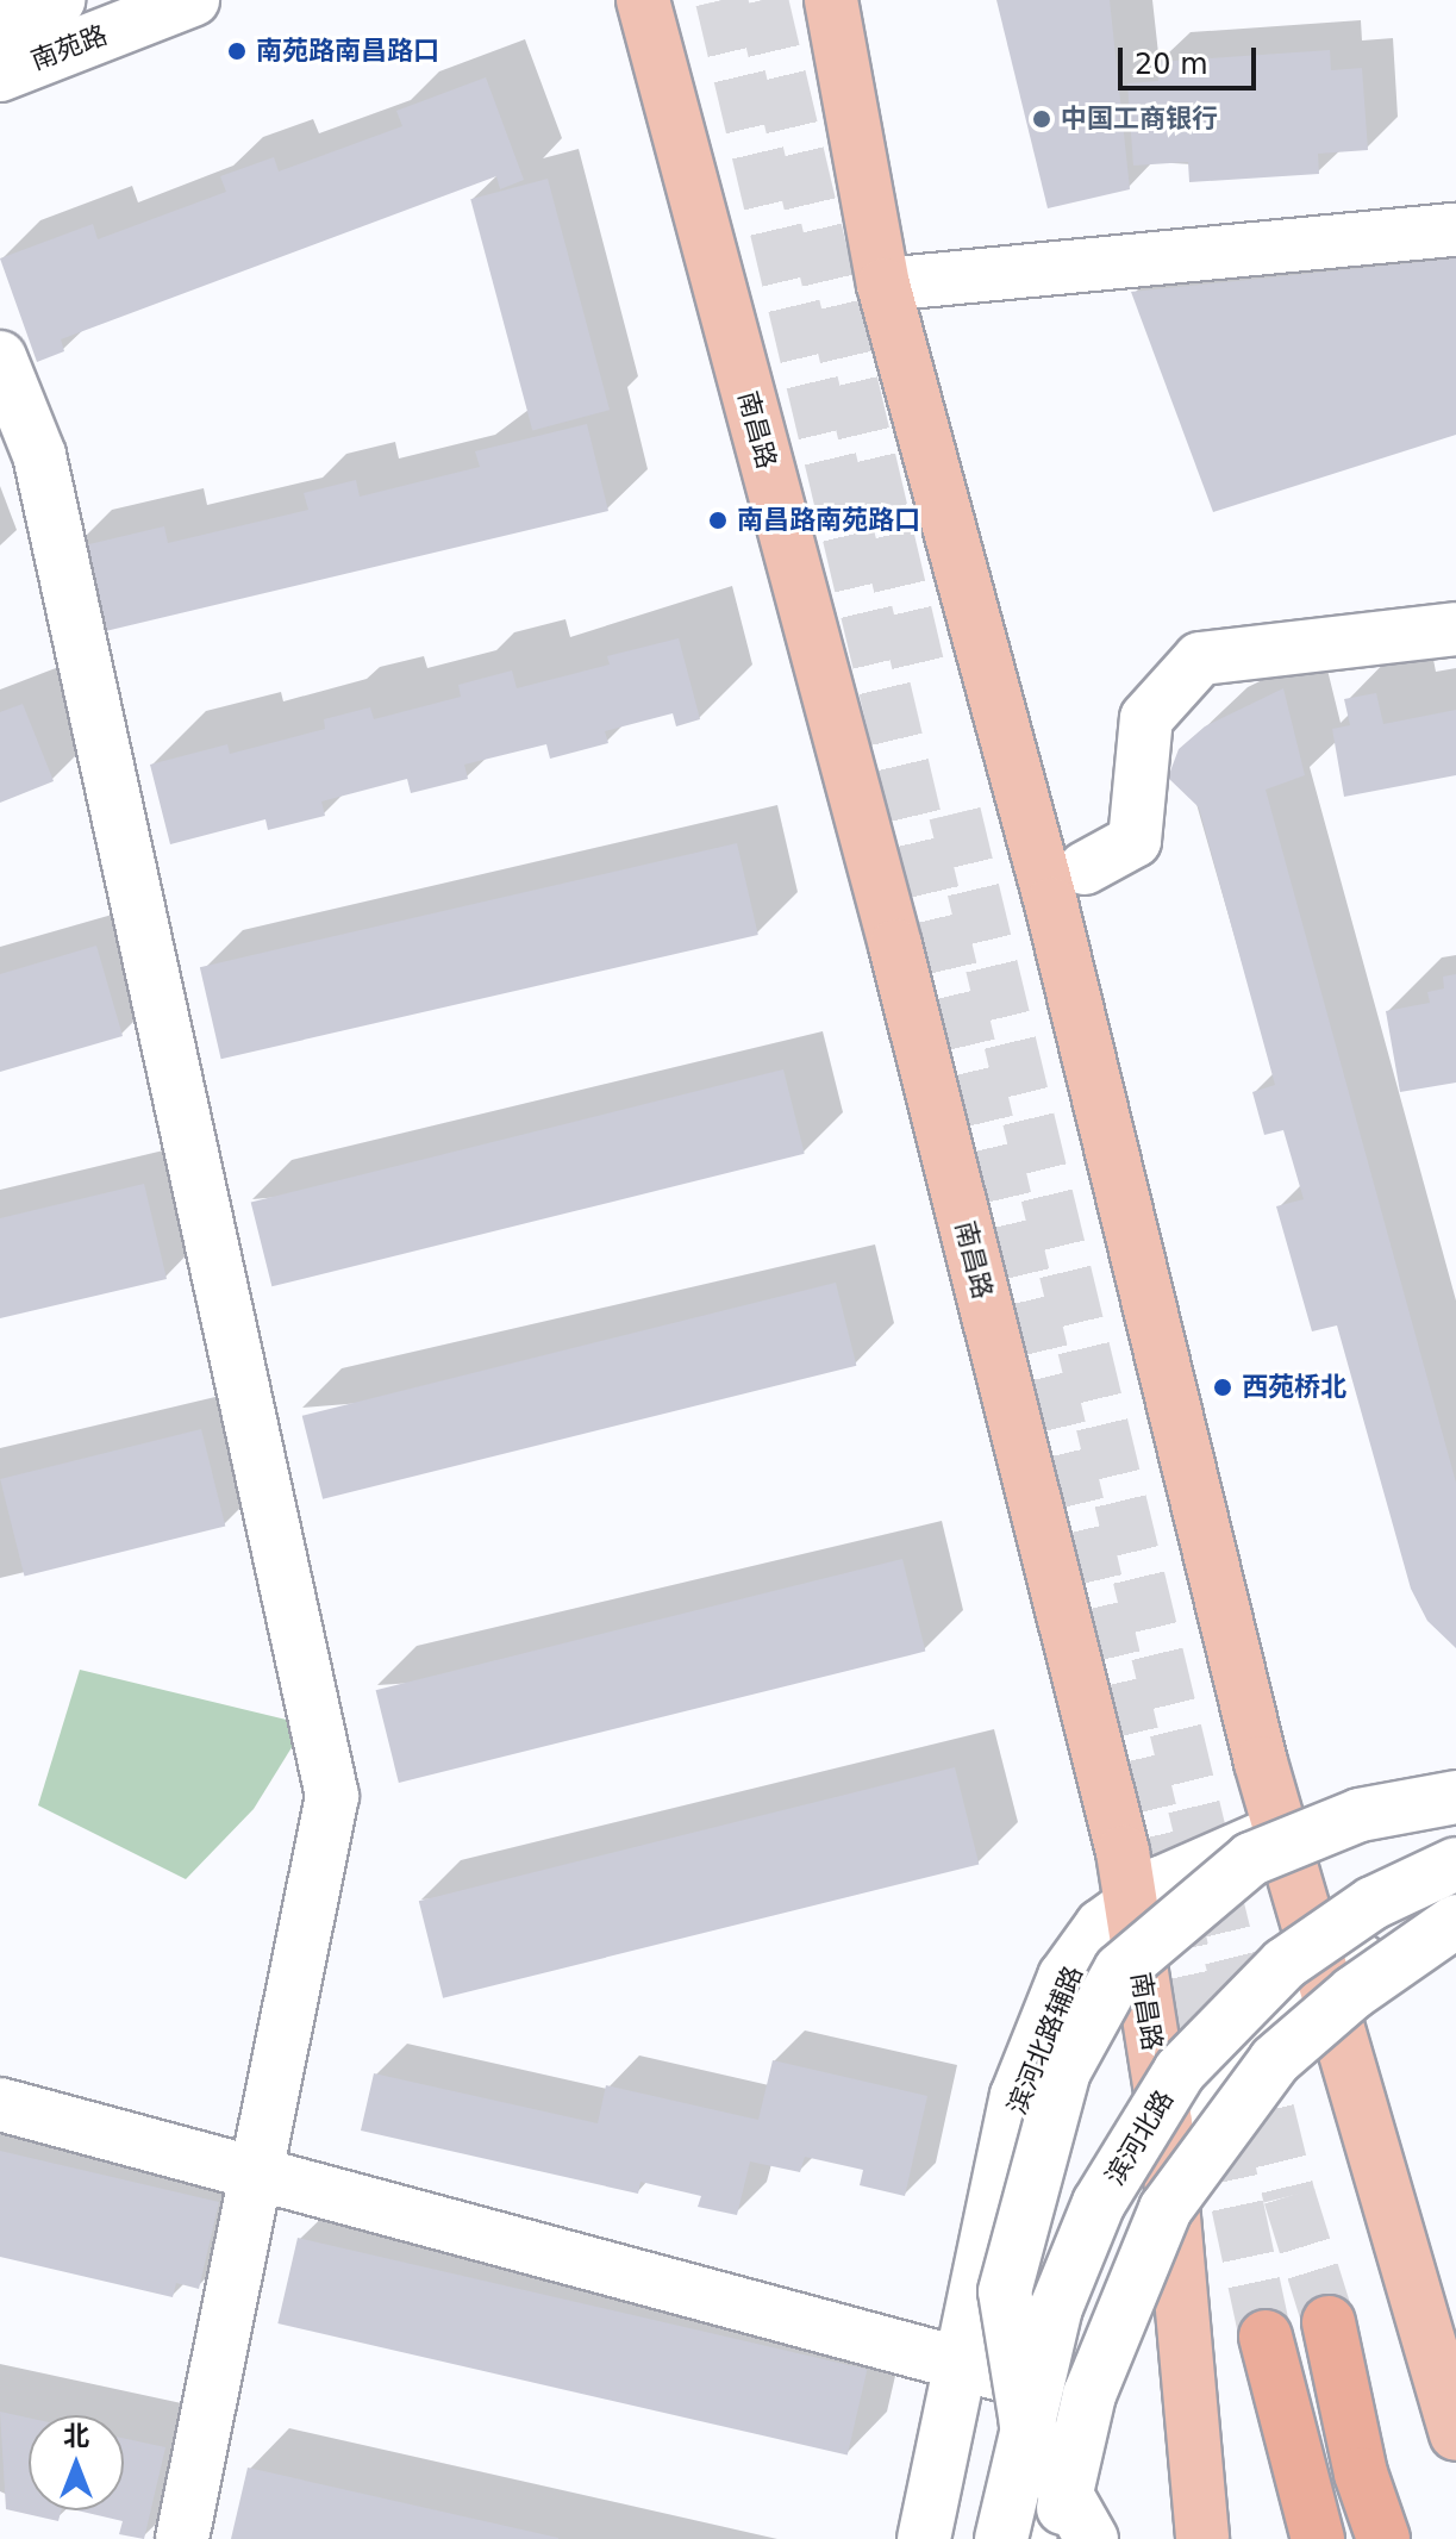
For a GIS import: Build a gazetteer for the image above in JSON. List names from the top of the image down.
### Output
{
  "streets": {
    "main road": ["南昌路"],
    "street": ["南苑路", "滨河北路辅路", "滨河北路"]
  },
  "crossings": [
    ["南昌路", "滨河北路辅路"]
  ],
  "places": [
    "南苑路南昌路口",
    "中国工商银行",
    "南昌路南苑路口",
    "西苑桥北"
  ],
  "scale_bar": "20 m",
  "north": "top"
}
